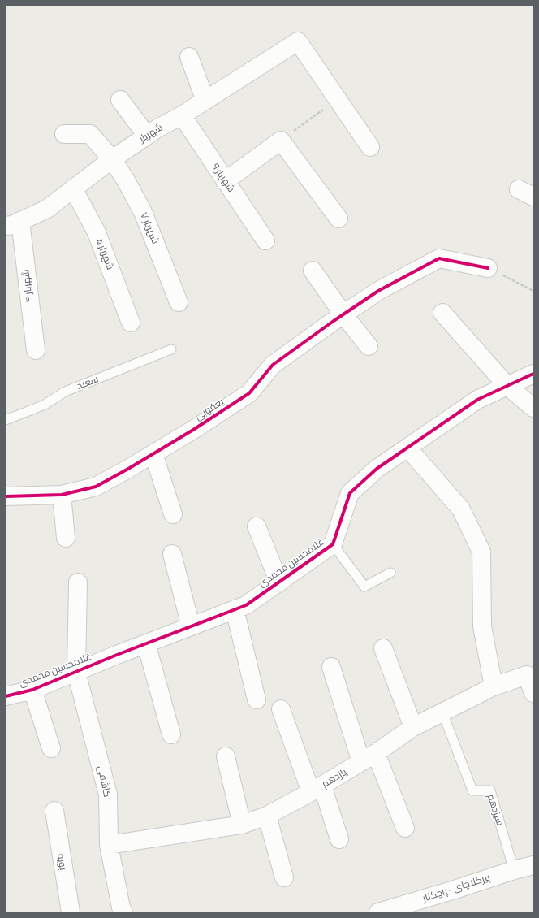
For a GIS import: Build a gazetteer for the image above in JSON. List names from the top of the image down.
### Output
{
  "streets": {
    "street": [
      "شهریار",
      "شهریار ۹",
      "شهریار ۷",
      "شهریار ۵",
      "شهریار ۴",
      "یعقوبی",
      "غلامحسین محمدی",
      "یازدهم",
      "کاشفی",
      "بویه",
      "پیرکلاچای - پاچکنار"
    ],
    "lane": ["سعید", "سیزدهم"]
  },
  "crossings": [
    ["شهریار", "شهریار ۹"],
    ["شهریار", "شهریار ۷"],
    ["شهریار", "شهریار ۵"],
    ["شهریار", "شهریار ۴"],
    ["غلامحسین محمدی", "کاشفی"],
    ["یازدهم", "کاشفی"],
    ["یازدهم", "سیزدهم"],
    ["سیزدهم", "پیرکلاچای - پاچکنار"]
  ]
}
